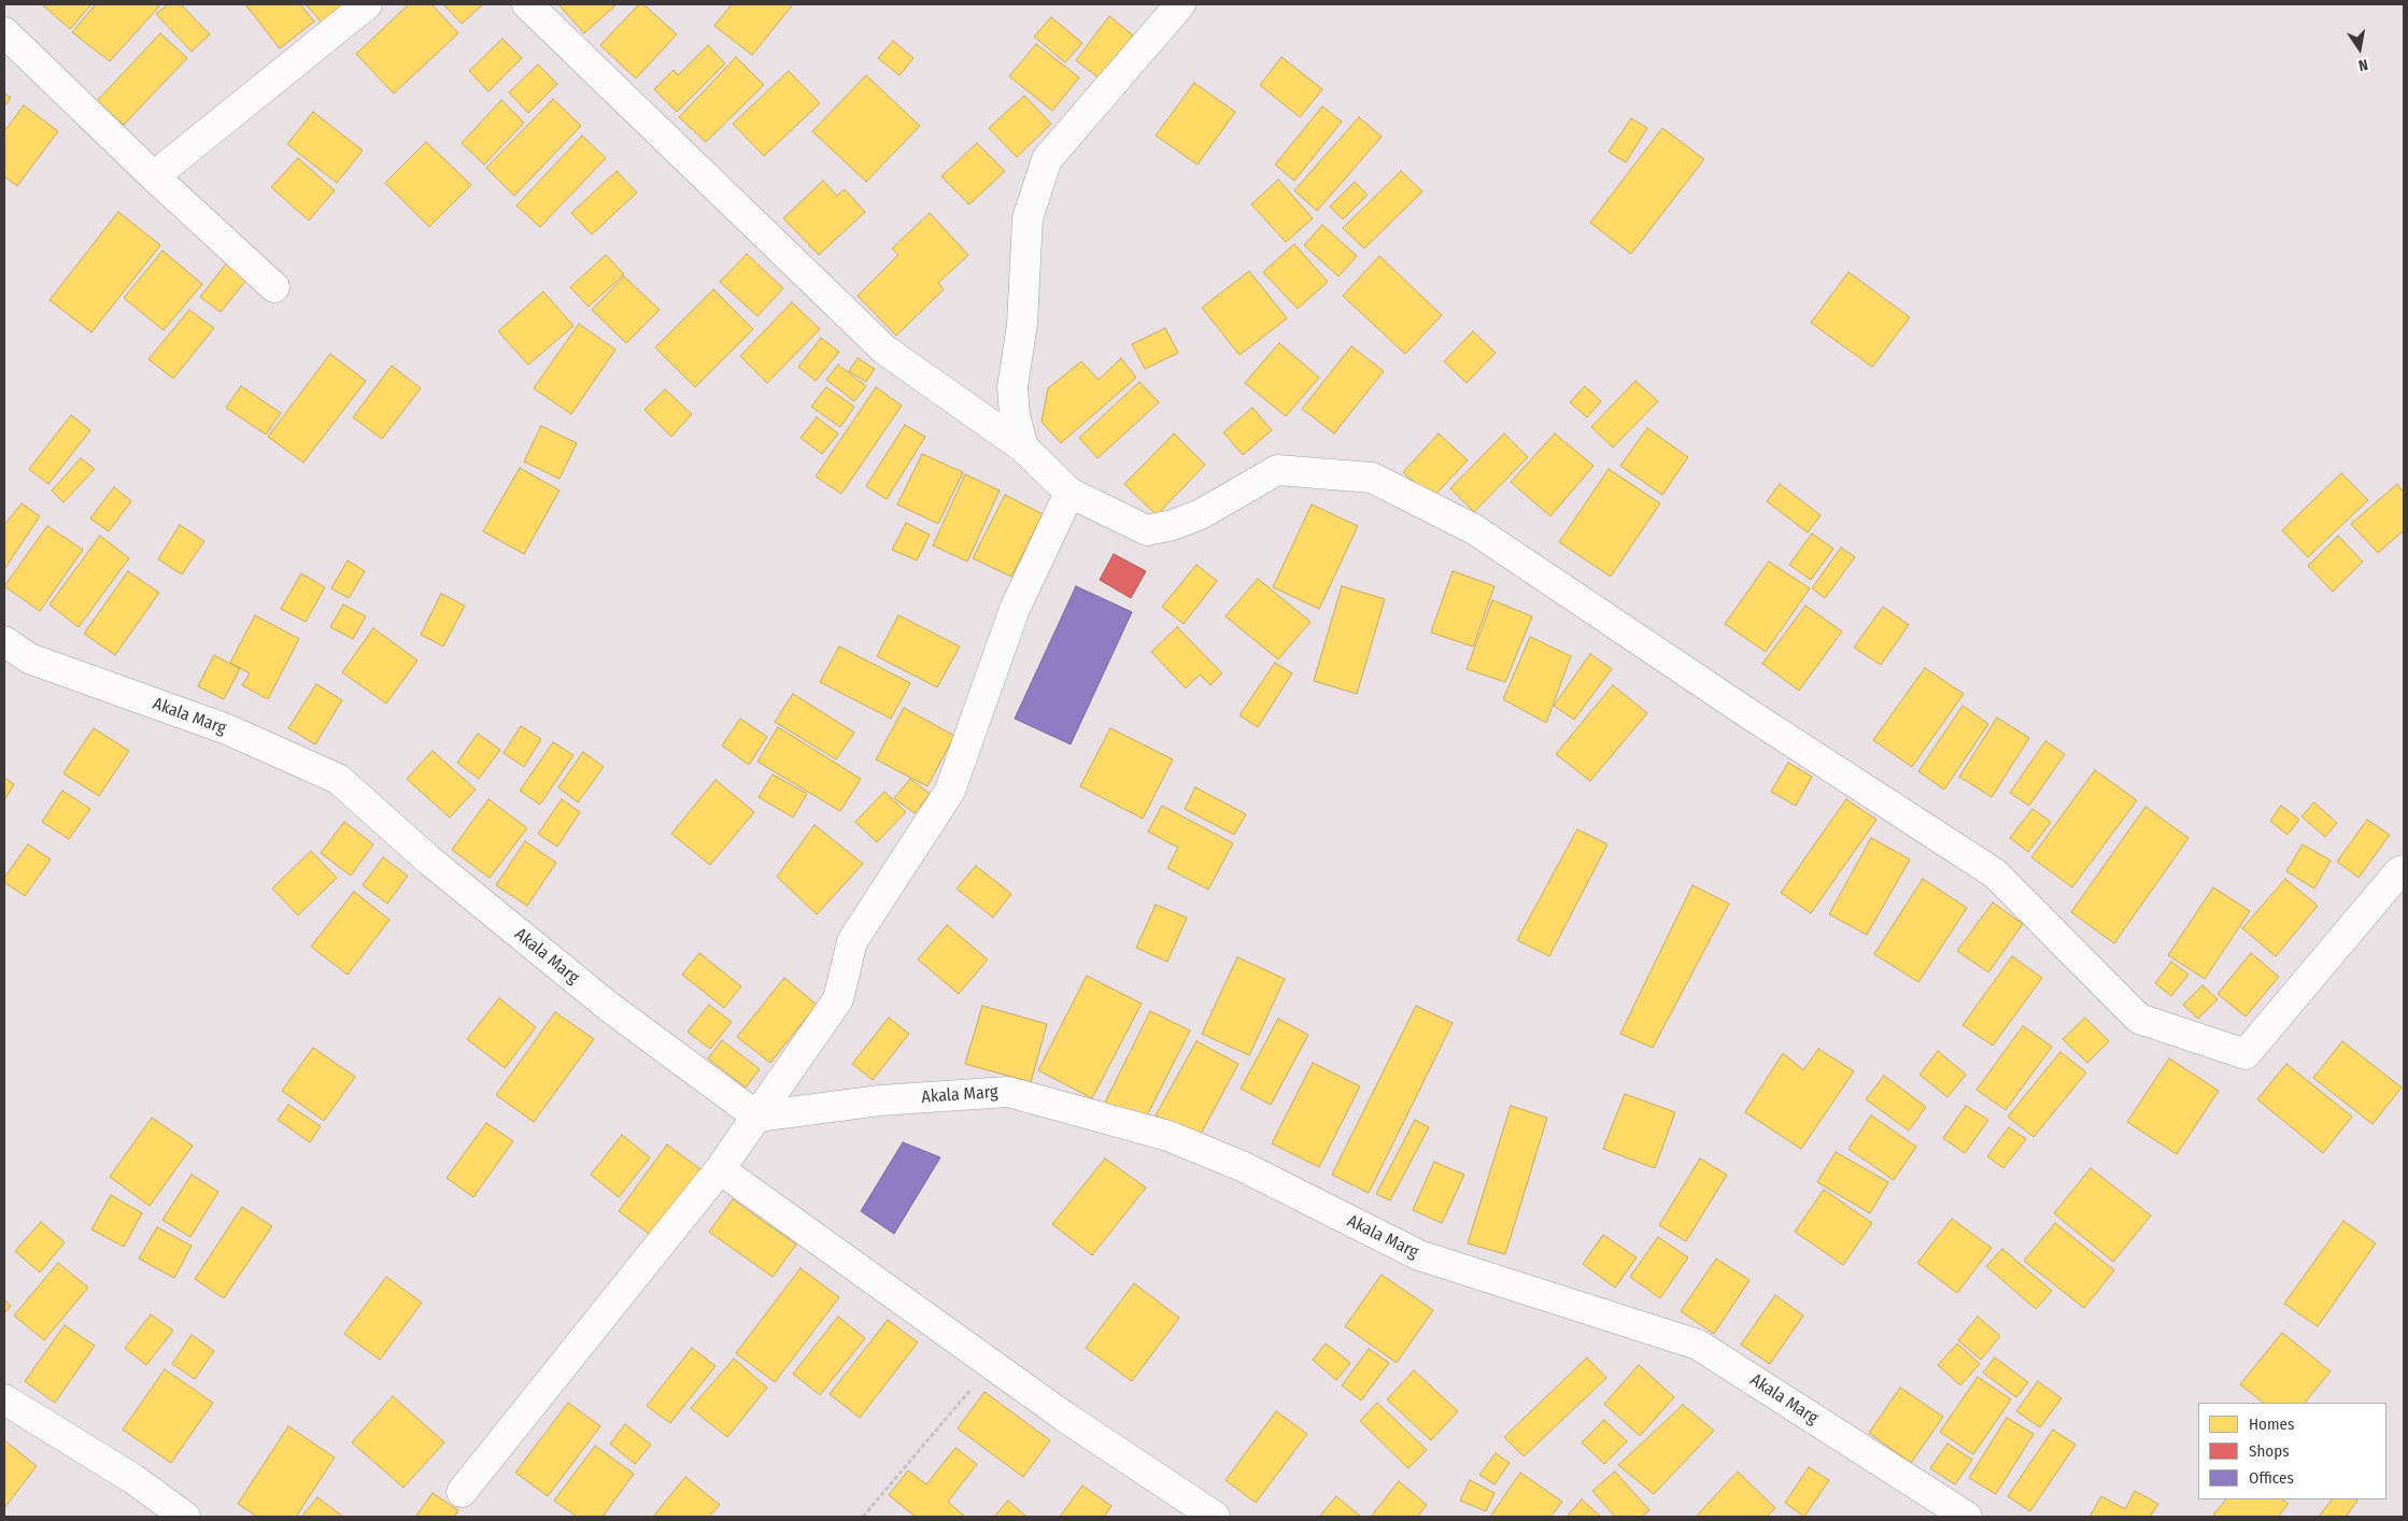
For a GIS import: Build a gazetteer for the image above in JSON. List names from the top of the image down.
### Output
{
  "streets": {
    "street": ["Akala Marg"]
  },
  "legend": ["Homes", "Shops", "Offices"],
  "north": "bottom"
}
